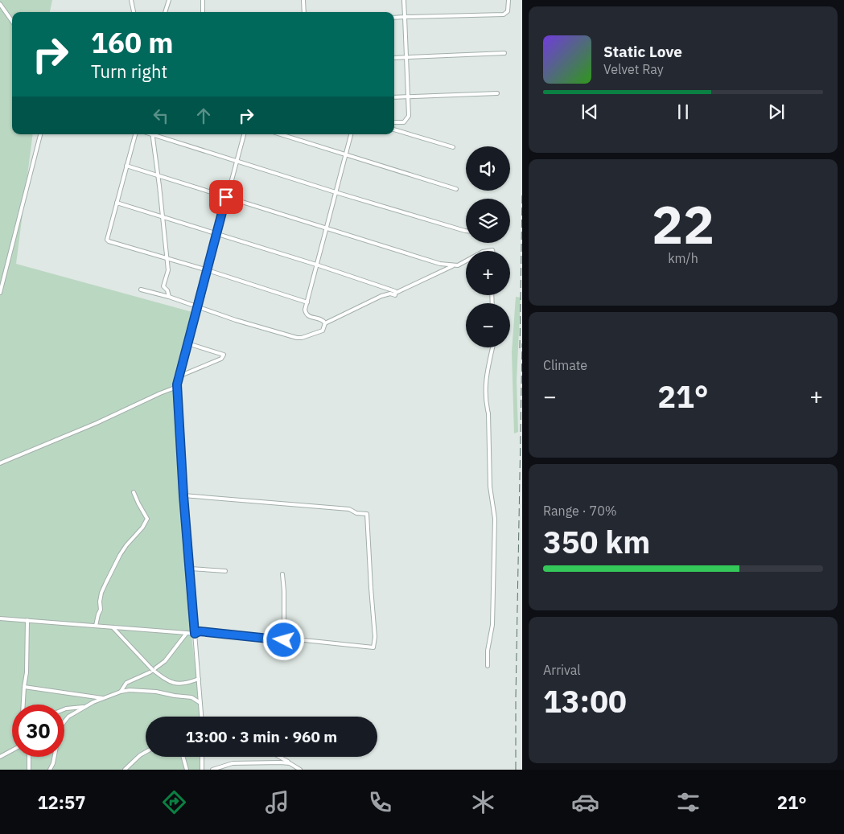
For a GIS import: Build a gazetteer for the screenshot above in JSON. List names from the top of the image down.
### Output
{
  "page": {
    "turn": ["160 m", "Turn right"],
    "song": ["Static Love", "Velvet Ray"],
    "map_buttons": ["+", "−"],
    "tile": [
      ["22", "km/h"],
      "Climate",
      ["Range · 70%", "350 km"],
      ["Arrival", "13:00"]
    ],
    "heat": ["−", "21°", "+"],
    "limit": "30",
    "trip": "13:00 · 3 min · 960 m",
    "tabs": ["12:57", "21°"]
  }
}
